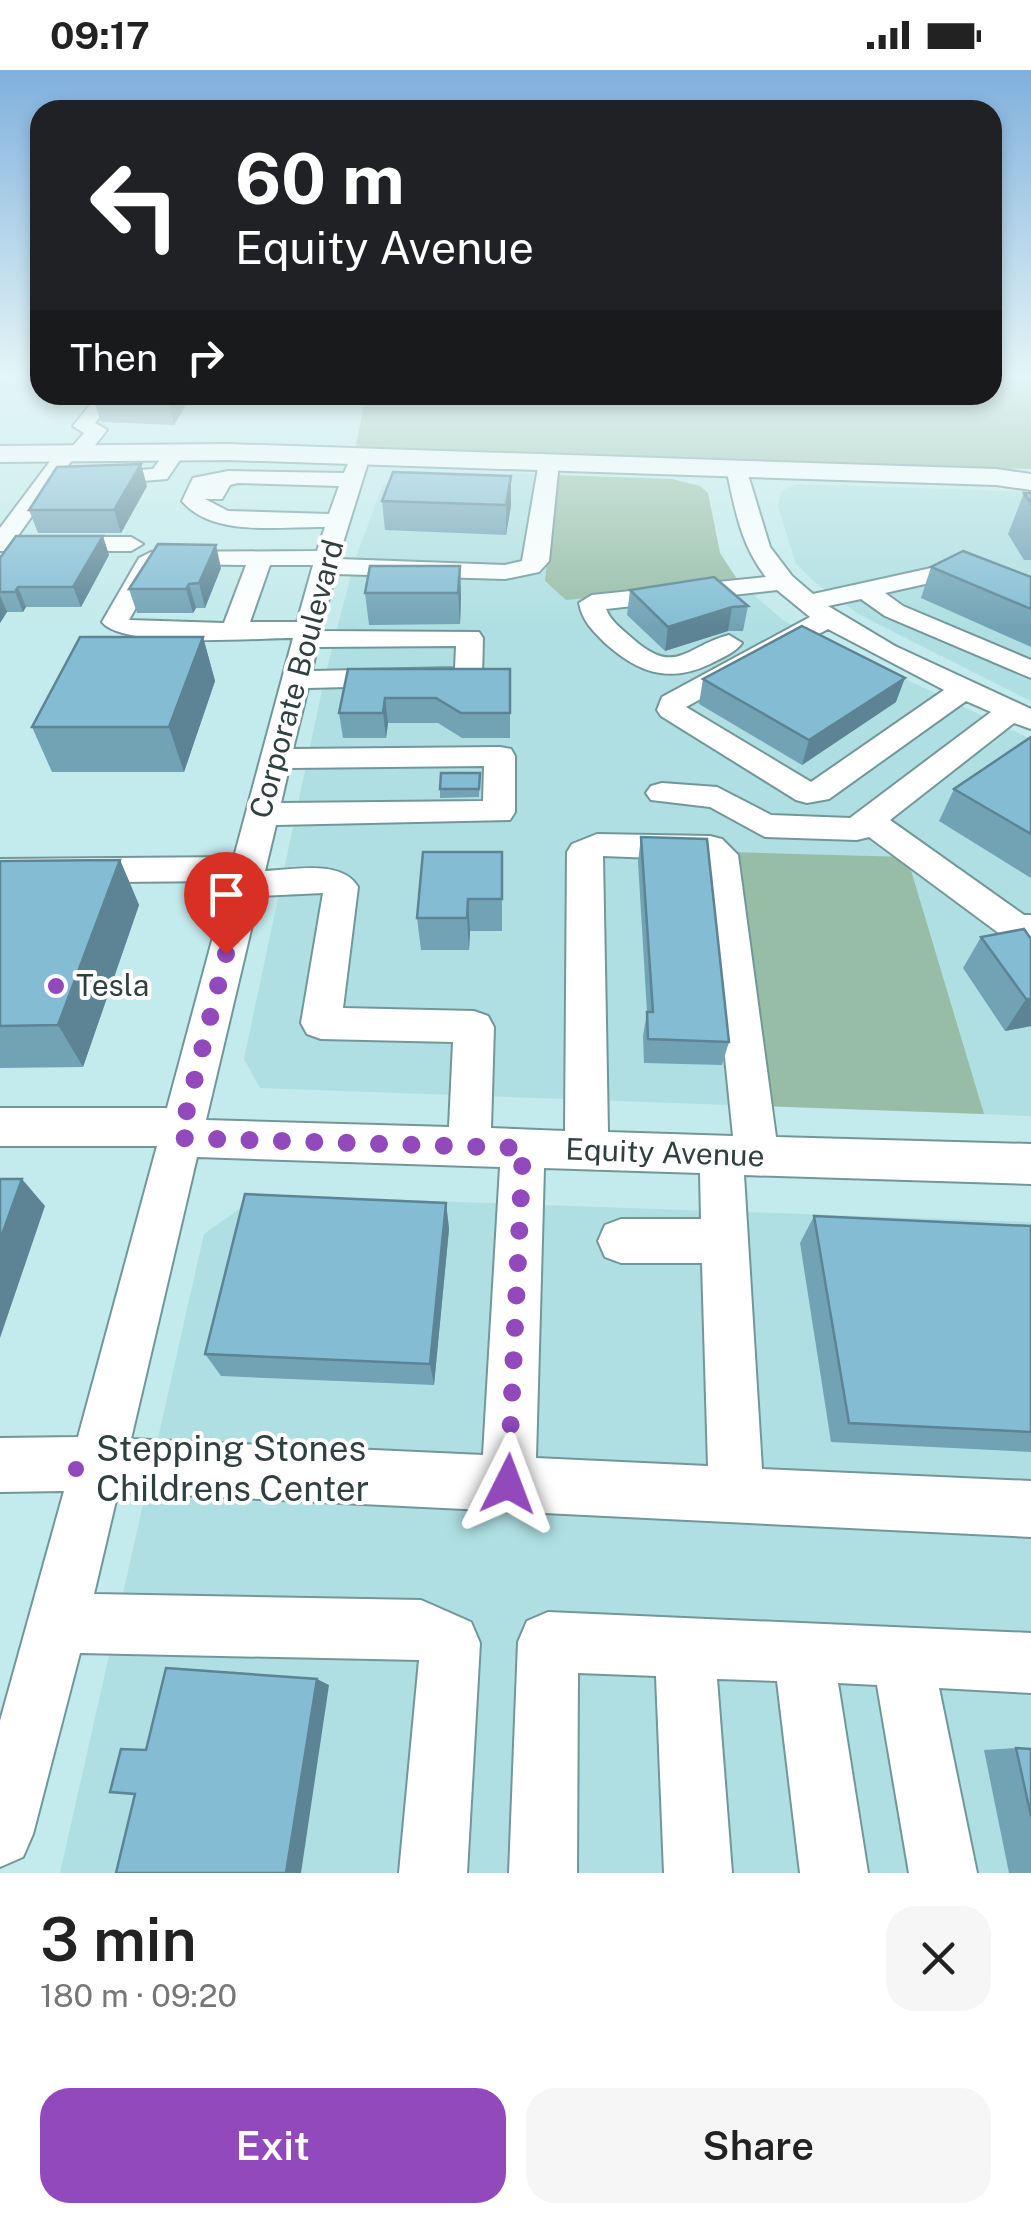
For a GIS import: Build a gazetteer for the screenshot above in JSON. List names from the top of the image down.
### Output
{
  "streets": {
    "street": ["Corporate Boulevard", "Equity Avenue"]
  },
  "crossings": [
    ["Corporate Boulevard", "Equity Avenue"]
  ],
  "places": ["Tesla", "Stepping Stones Childrens Center"],
  "page": {
    "status": "09:17",
    "turn": ["60 m", "Equity Avenue"],
    "then": "Then",
    "heading": ["3 min", "180 m · 09:20"],
    "buttons": ["Exit", "Share"]
  }
}
